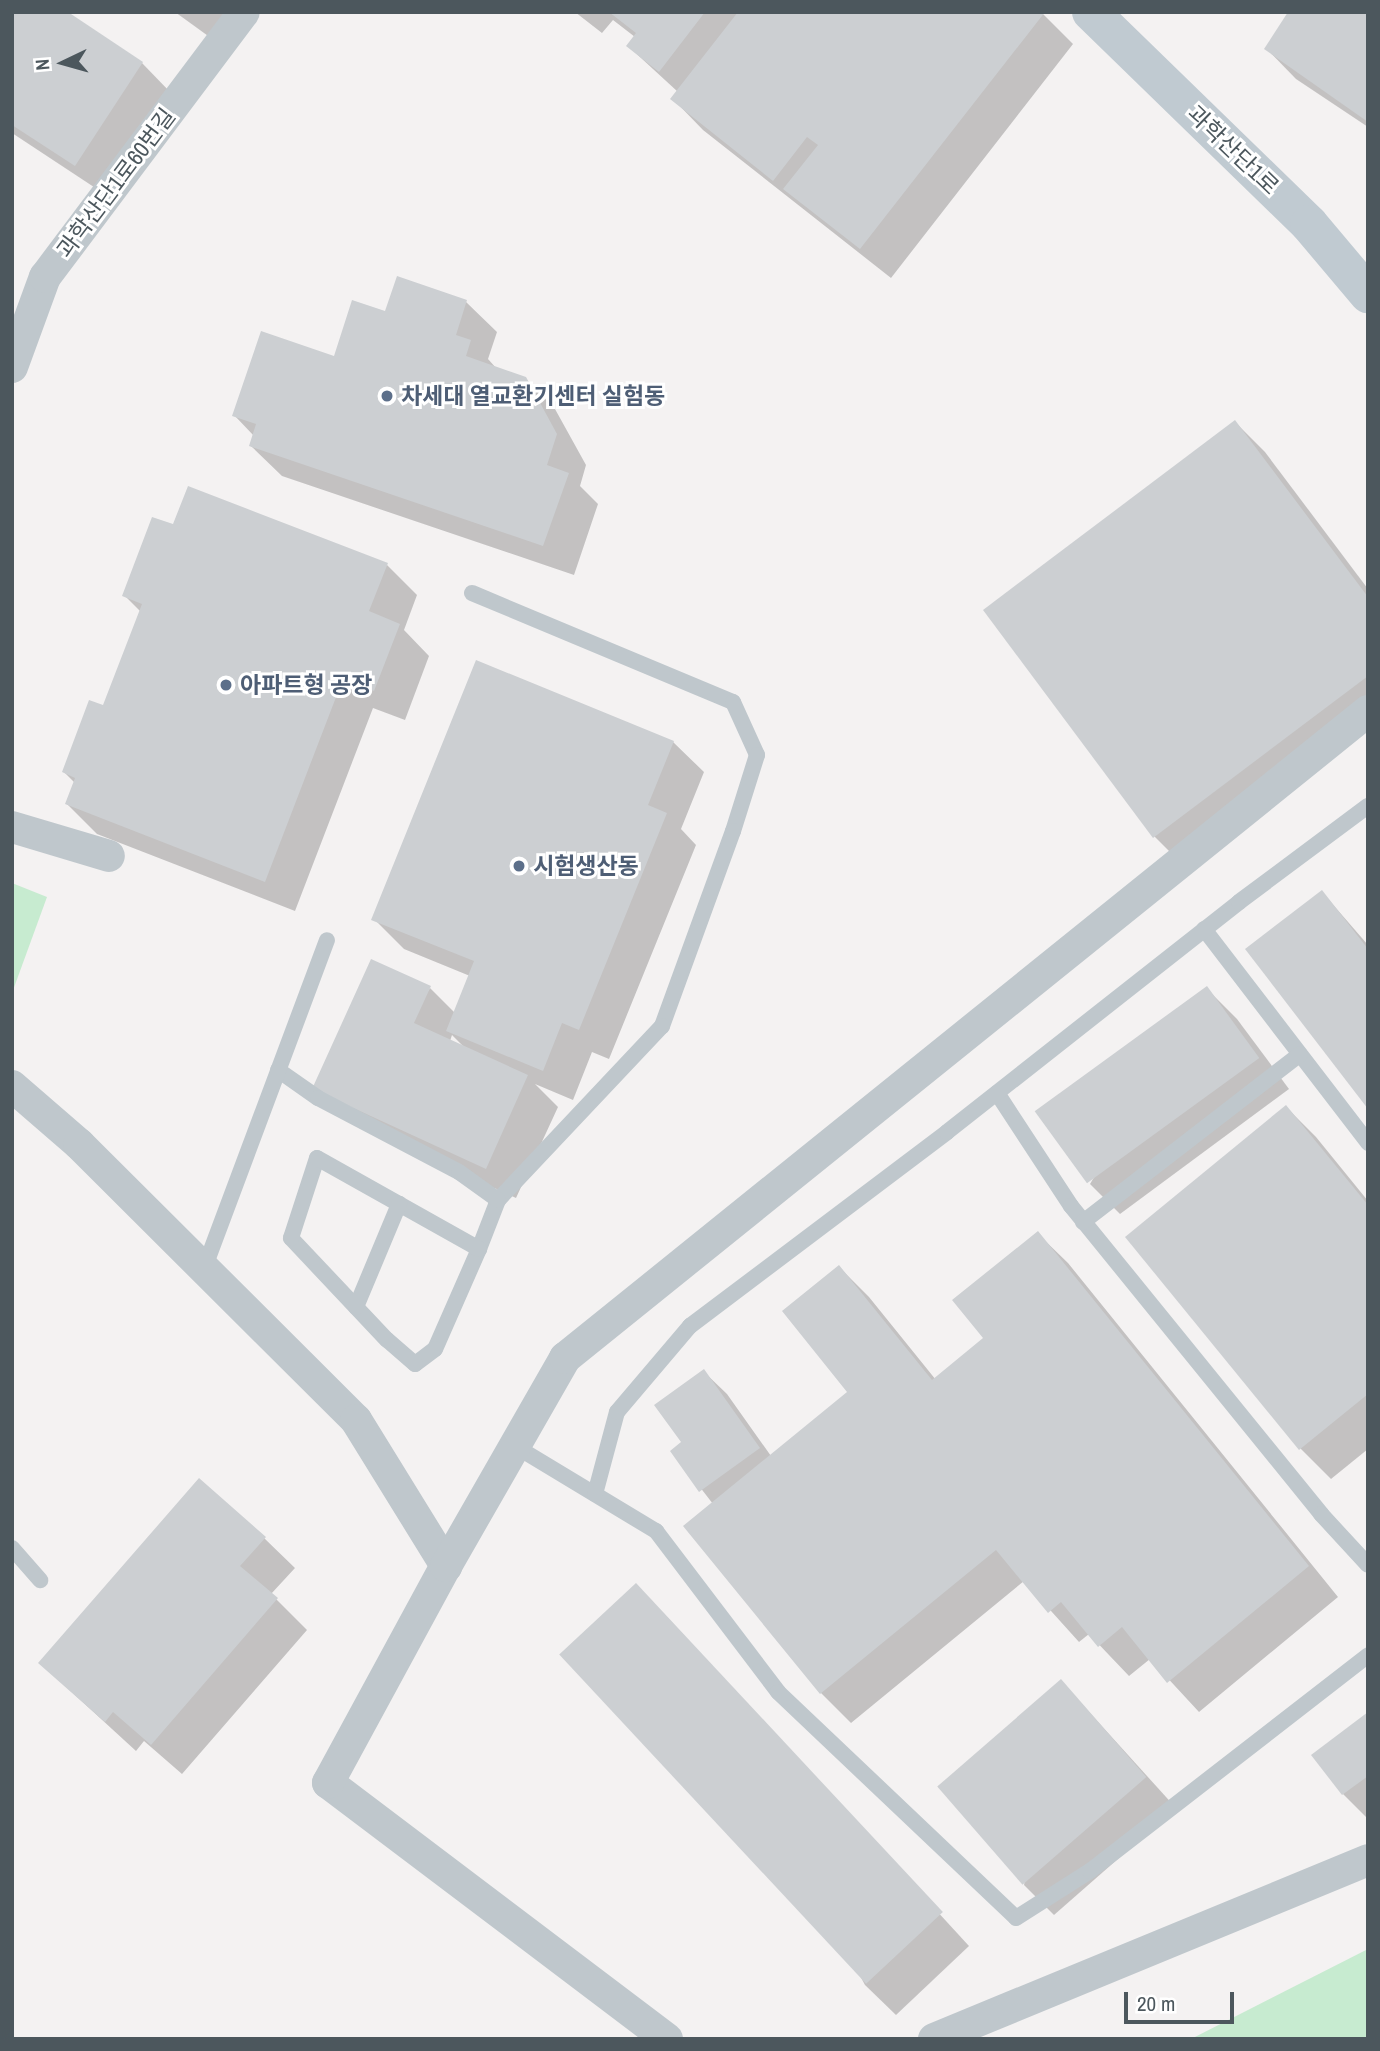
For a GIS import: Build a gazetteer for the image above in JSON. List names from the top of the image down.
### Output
{
  "streets": {
    "main road": ["과학산단1로"],
    "street": ["과학산단1로60번길"]
  },
  "places": ["차세대 열교환기센터 실험동", "아파트형 공장", "시험생산동"],
  "scale_bar": "20 m",
  "north": "left"
}
